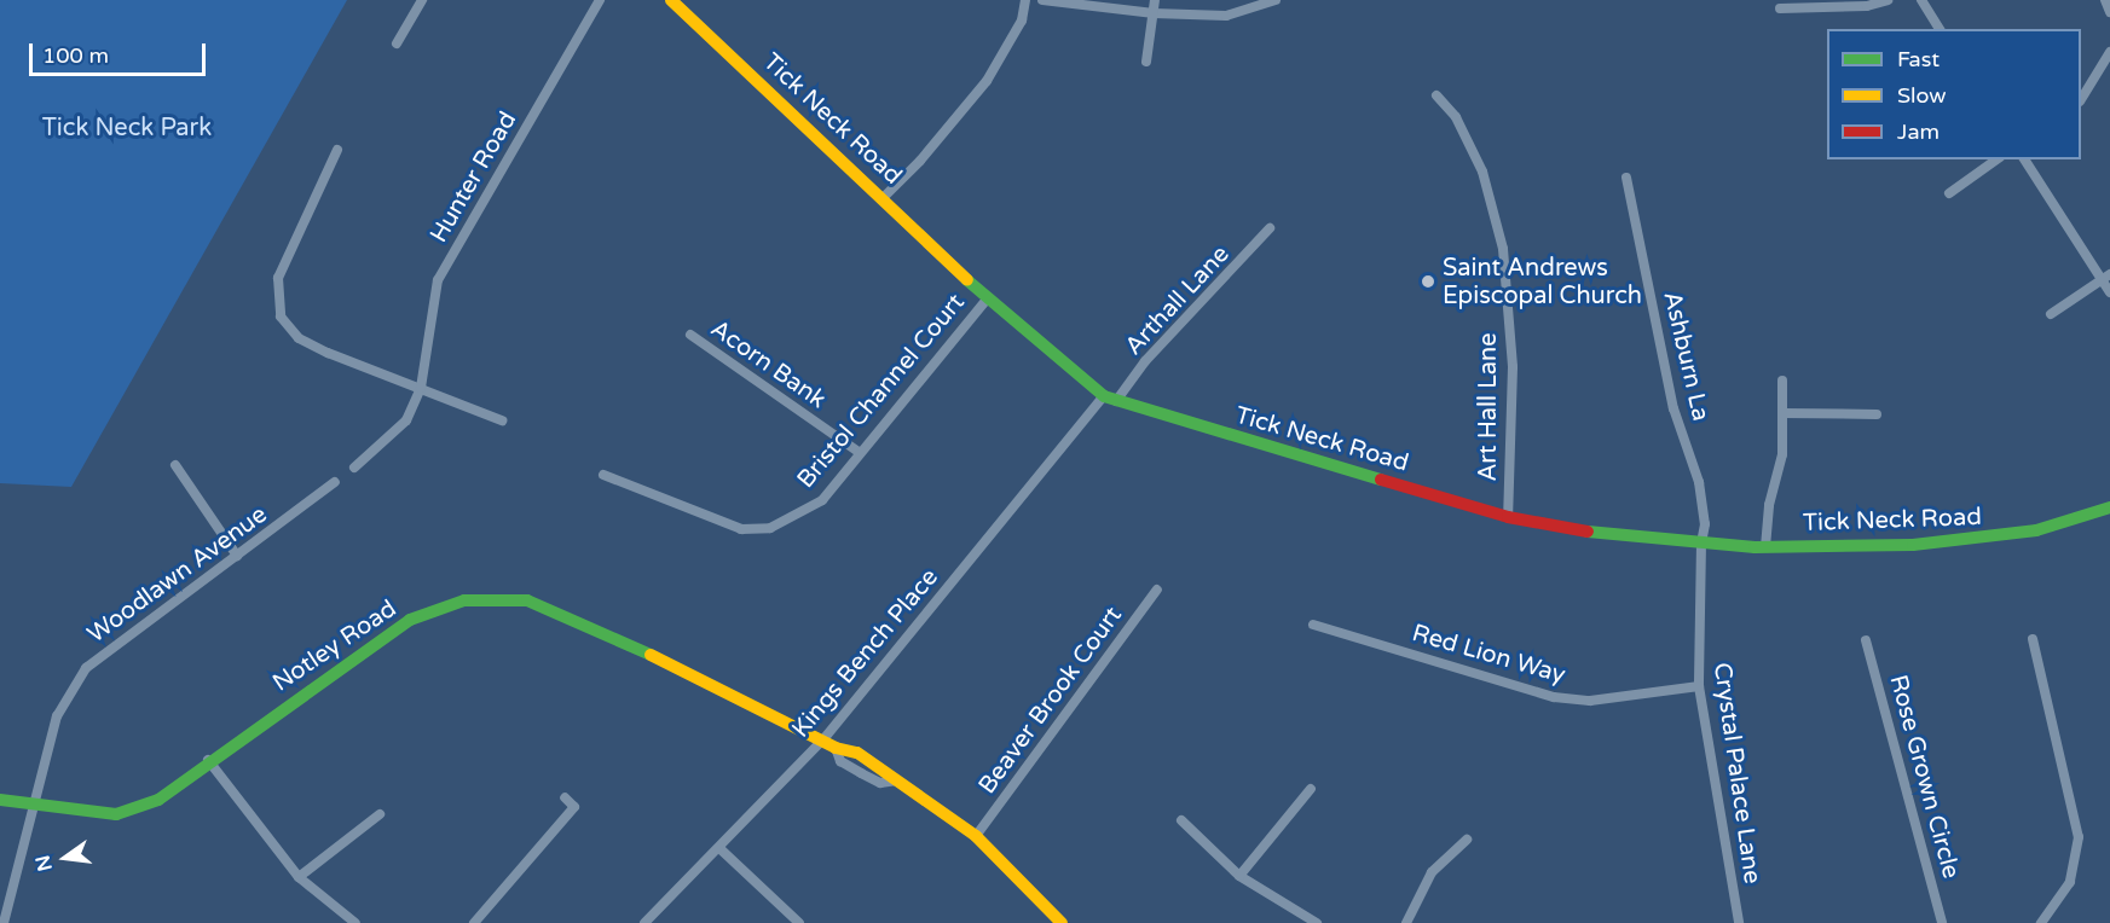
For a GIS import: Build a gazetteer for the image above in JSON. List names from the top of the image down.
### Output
{
  "streets": {
    "street": [
      "Tick Neck Road",
      "Hunter Road",
      "Arthall Lane",
      "Ashburn La",
      "Acorn Bank",
      "Bristol Channel Court",
      "Art Hall Lane",
      "Woodlawn Avenue",
      "Notley Road",
      "Kings Bench Place",
      "Red Lion Way",
      "Beaver Brook Court",
      "Crystal Palace Lane",
      "Rose Grown Circle"
    ]
  },
  "crossings": [
    ["Tick Neck Road", "Arthall Lane"],
    ["Tick Neck Road", "Ashburn La"],
    ["Tick Neck Road", "Bristol Channel Court"],
    ["Tick Neck Road", "Art Hall Lane"],
    ["Tick Neck Road", "Kings Bench Place"],
    ["Tick Neck Road", "Crystal Palace Lane"],
    ["Arthall Lane", "Kings Bench Place"],
    ["Ashburn La", "Crystal Palace Lane"],
    ["Acorn Bank", "Bristol Channel Court"],
    ["Woodlawn Avenue", "Notley Road"],
    ["Notley Road", "Kings Bench Place"],
    ["Notley Road", "Beaver Brook Court"],
    ["Red Lion Way", "Crystal Palace Lane"]
  ],
  "parks": ["Tick Neck Park"],
  "places": ["Saint Andrews Episcopal Church"],
  "legend": ["Fast", "Slow", "Jam"],
  "scale_bar": "100 m",
  "north": "left"
}
